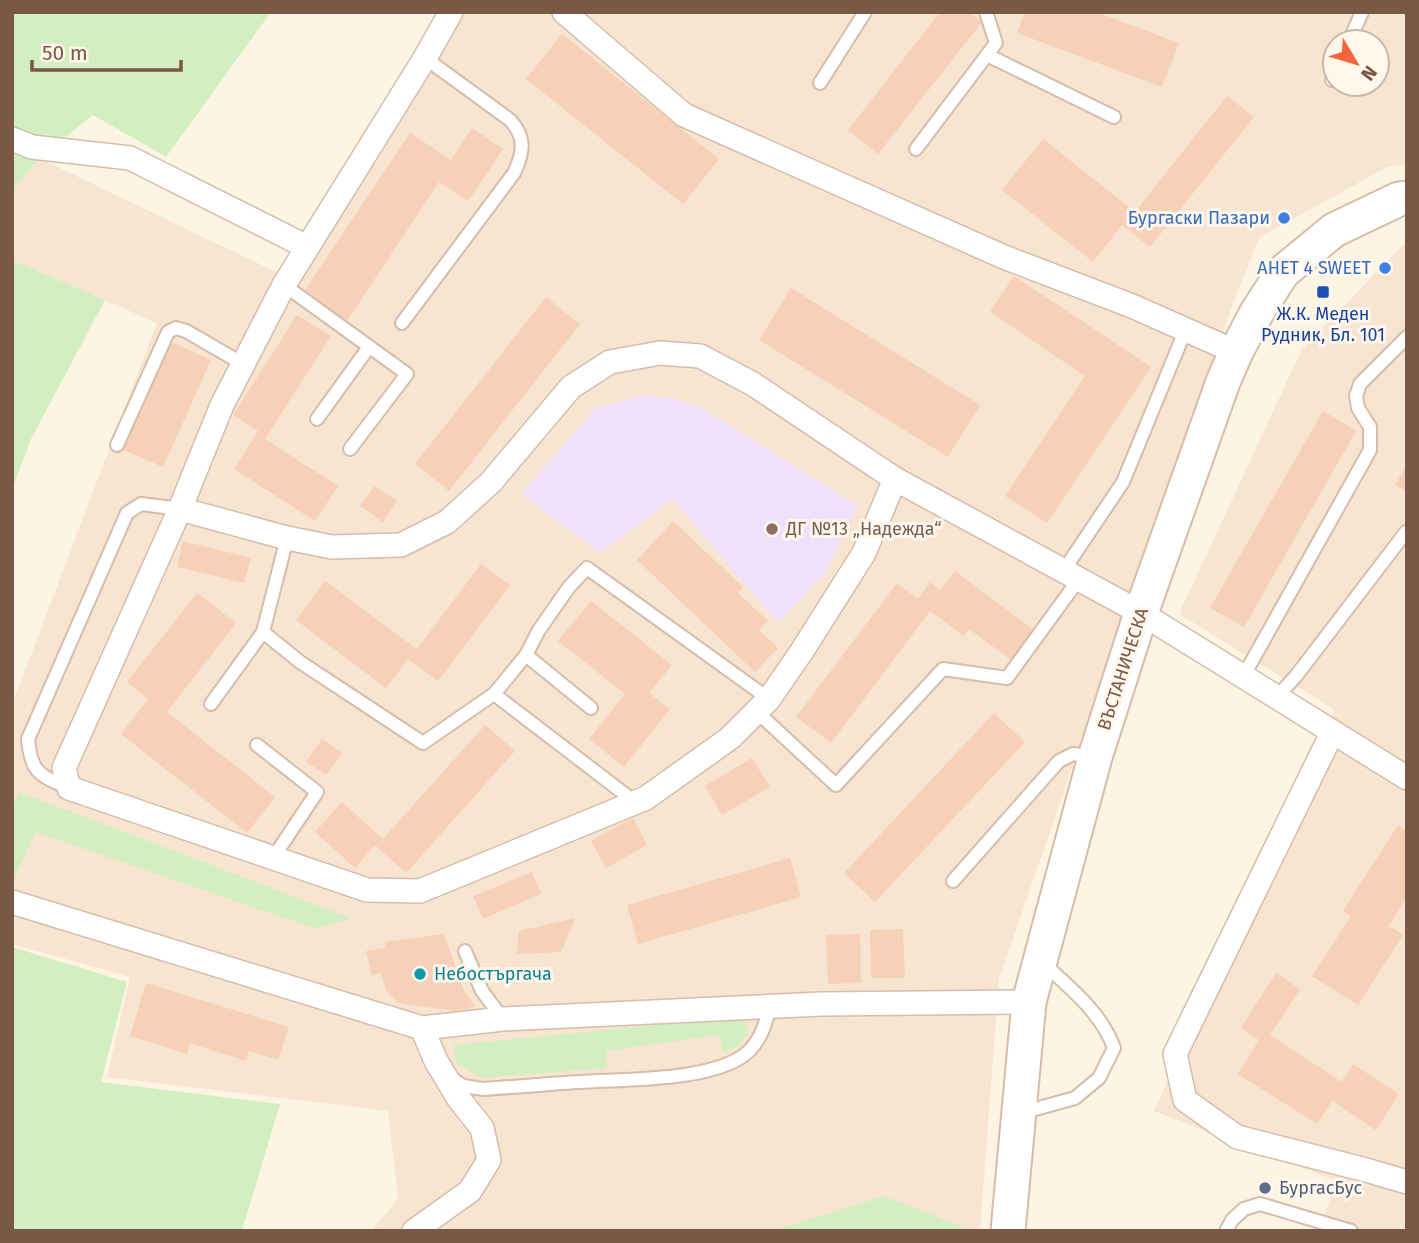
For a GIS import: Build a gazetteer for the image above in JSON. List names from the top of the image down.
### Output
{
  "streets": {
    "main road": ["ВЪСТАНИЧЕСКА"]
  },
  "places": {
    "other": [
      "Бургаски Пазари",
      "АНЕТ 4 SWEET",
      "ДГ №13 „Надежда“",
      "Небостъргача",
      "БургасБус"
    ],
    "transit": ["Ж.К. Меден Рудник, Бл. 101"]
  },
  "scale_bar": "50 m",
  "north": "bottom right"
}
